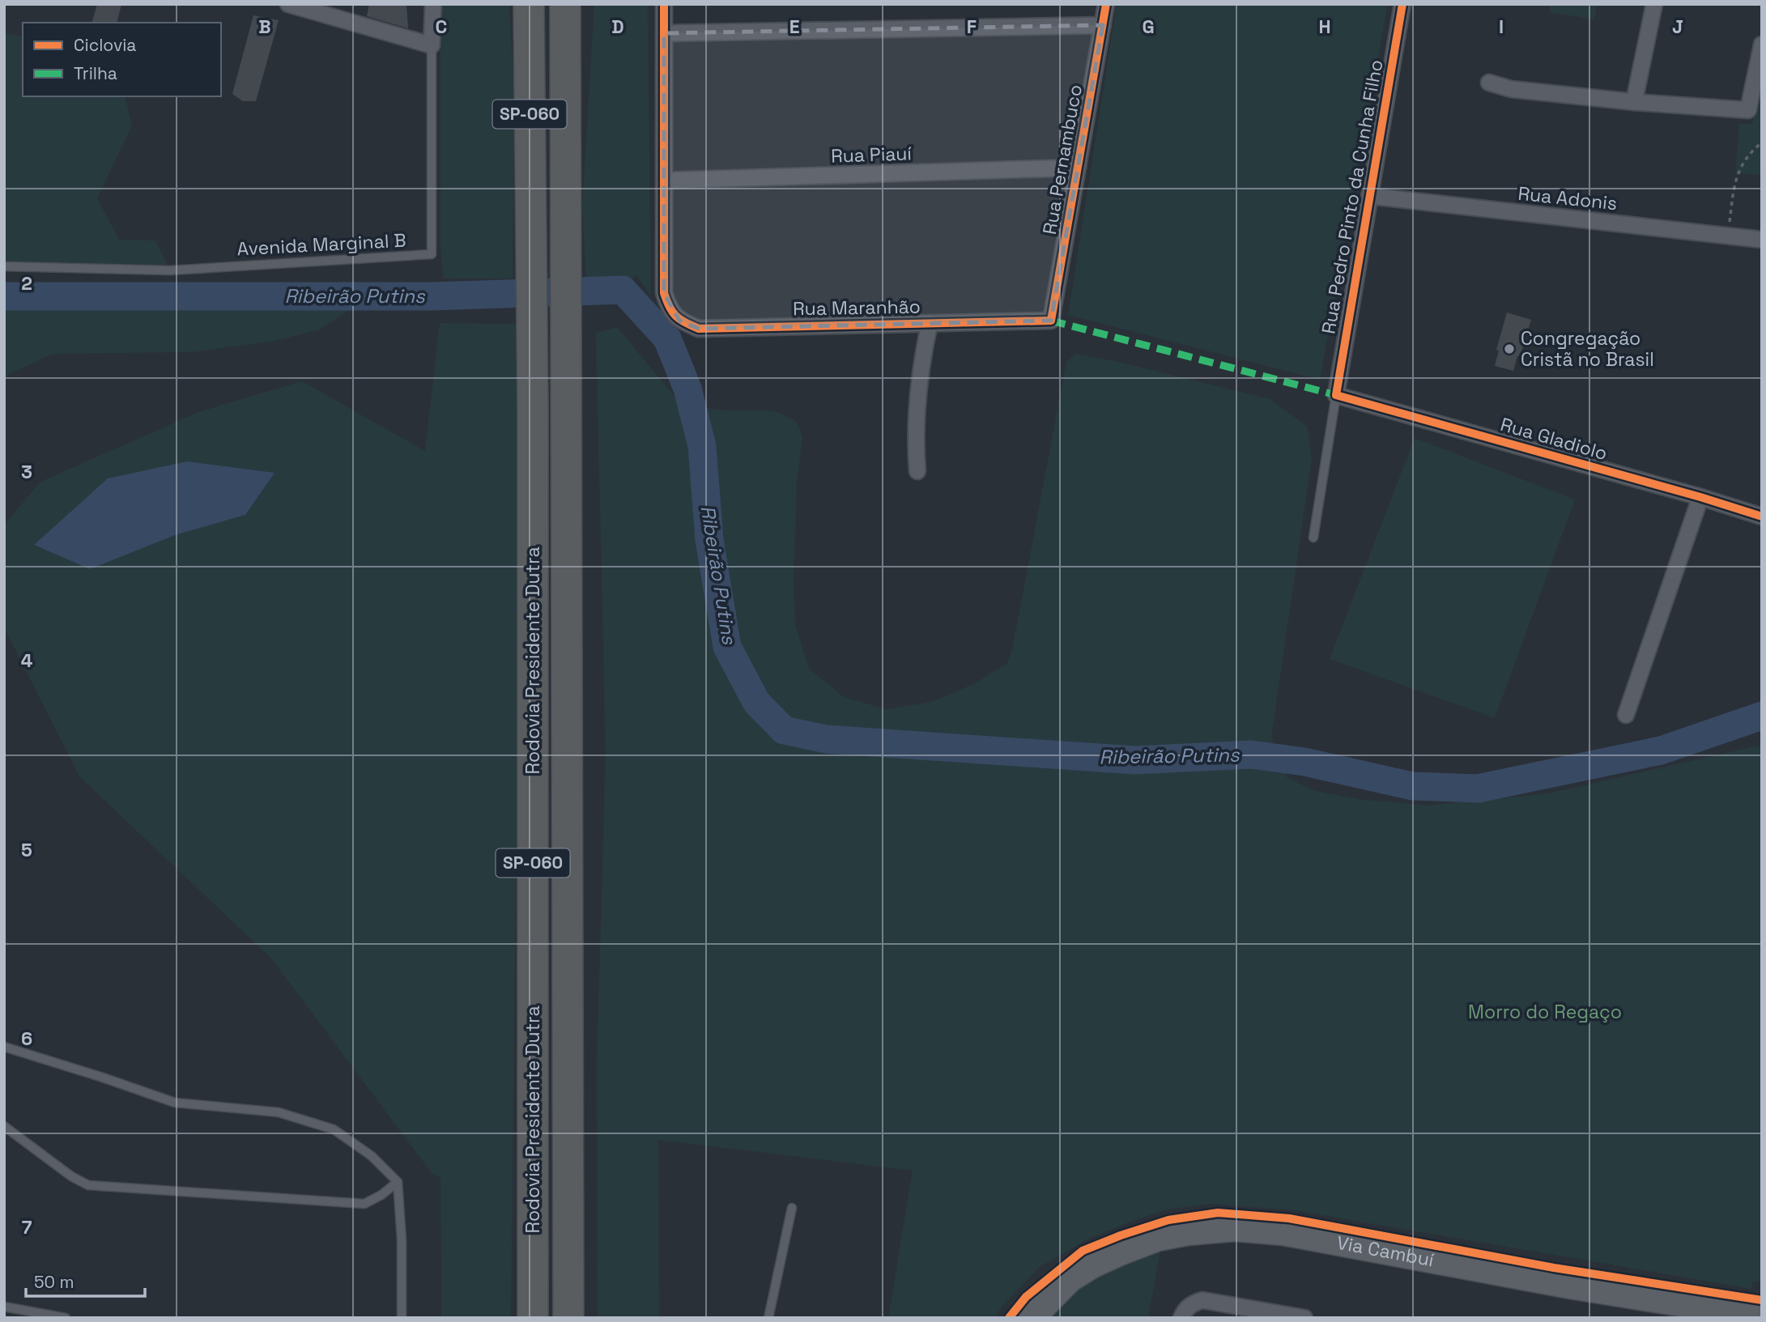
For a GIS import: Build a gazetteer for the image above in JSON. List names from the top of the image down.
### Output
{
  "streets": {
    "highway": ["SP-060", "Rodovia Presidente Dutra"],
    "main road": ["Via Cambuí"],
    "street": [
      "Rua Piauí",
      "Rua Pernambuco",
      "Rua Pedro Pinto da Cunha Filho",
      "Rua Adonis",
      "Rua Maranhão",
      "Rua Gladiolo"
    ],
    "lane": ["Avenida Marginal B"]
  },
  "crossings": [
    ["Rua Piauí", "Rua Pernambuco"],
    ["Rua Piauí", "Rua Maranhão"],
    ["Rua Pernambuco", "Rua Maranhão"],
    ["Rua Pedro Pinto da Cunha Filho", "Rua Adonis"],
    ["Rua Pedro Pinto da Cunha Filho", "Rua Gladiolo"]
  ],
  "water": ["Ribeirão Putins"],
  "parks": ["Morro do Regaço"],
  "places": ["Congregação Cristã no Brasil"],
  "legend": ["Ciclovia", "Trilha"],
  "scale_bar": "50 m",
  "grid": {
    "columns": [
      "B",
      "C",
      "D",
      "E",
      "F",
      "G",
      "H",
      "I",
      "J"
    ],
    "rows": [
      "2",
      "3",
      "4",
      "5",
      "6",
      "7"
    ]
  }
}
